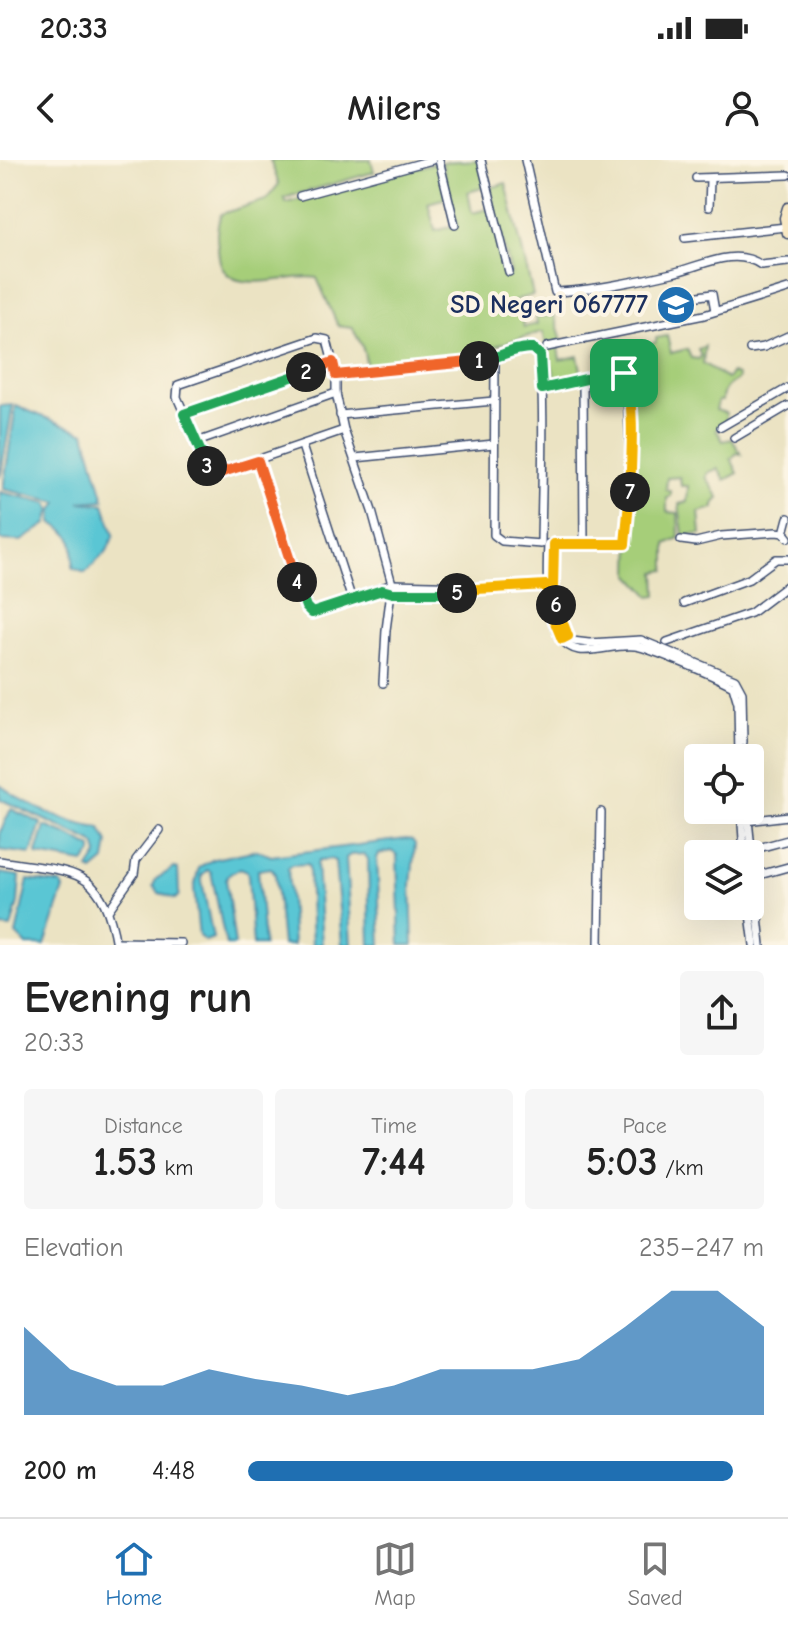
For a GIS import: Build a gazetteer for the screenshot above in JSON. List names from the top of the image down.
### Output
{
  "places": {
    "school or university": ["SD Negeri 067777"]
  },
  "page": {
    "status": "20:33",
    "header": "Milers",
    "pins": [
      "1",
      "2",
      "3",
      "7",
      "4",
      "5",
      "6"
    ],
    "heading": ["Evening run", "20:33"],
    "stats": [
      ["Distance", "1.53 km"],
      ["Time", "7:44"],
      ["Pace", "5:03 /km"]
    ],
    "chart": ["Elevation", "235–247 m"],
    "list": [
      {
        "name": "200 m",
        "note": "4:48"
      }
    ],
    "tabs": ["Home", "Map", "Saved"]
  }
}
